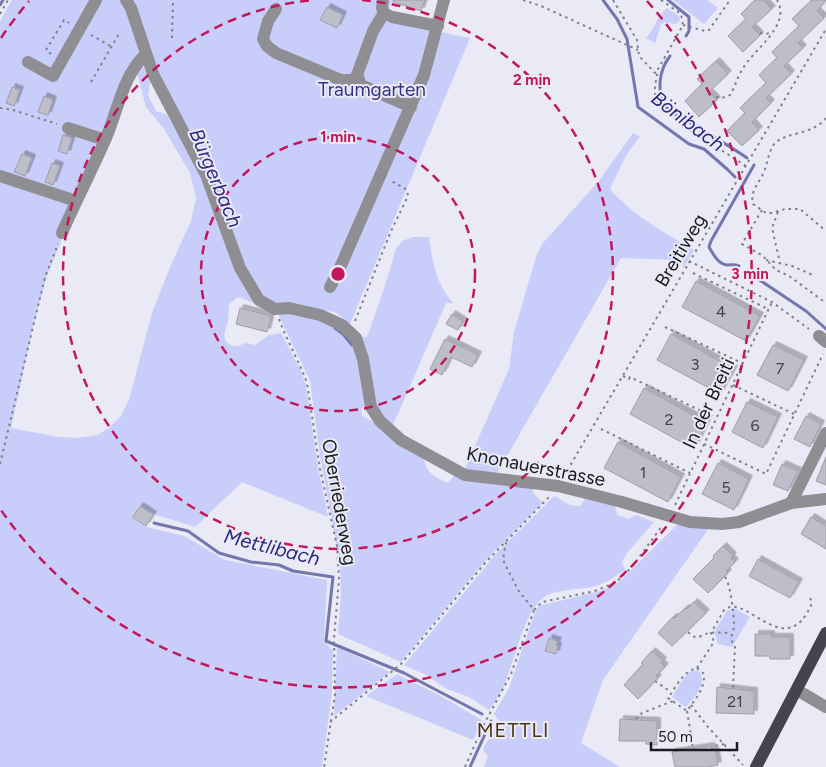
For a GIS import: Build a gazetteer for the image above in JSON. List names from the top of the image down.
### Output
{
  "streets": {
    "street": ["Knonauerstrasse"],
    "path": ["Breitiweg", "In der Breiti", "Oberriederweg"]
  },
  "crossings": [
    ["Breitiweg", "Knonauerstrasse"],
    ["Breitiweg", "Oberriederweg"],
    ["In der Breiti", "Knonauerstrasse"],
    ["Knonauerstrasse", "Oberriederweg"]
  ],
  "districts": ["METTLI"],
  "water": ["Bönibach", "Bürgerbach", "Mettlibach"],
  "parks": ["Traumgarten"],
  "house_numbers": [
    "4",
    "3",
    "7",
    "2",
    "6",
    "1",
    "5",
    "21"
  ],
  "scale_bar": "50 m",
  "rings": ["2 min", "1 min", "3 min"]
}
